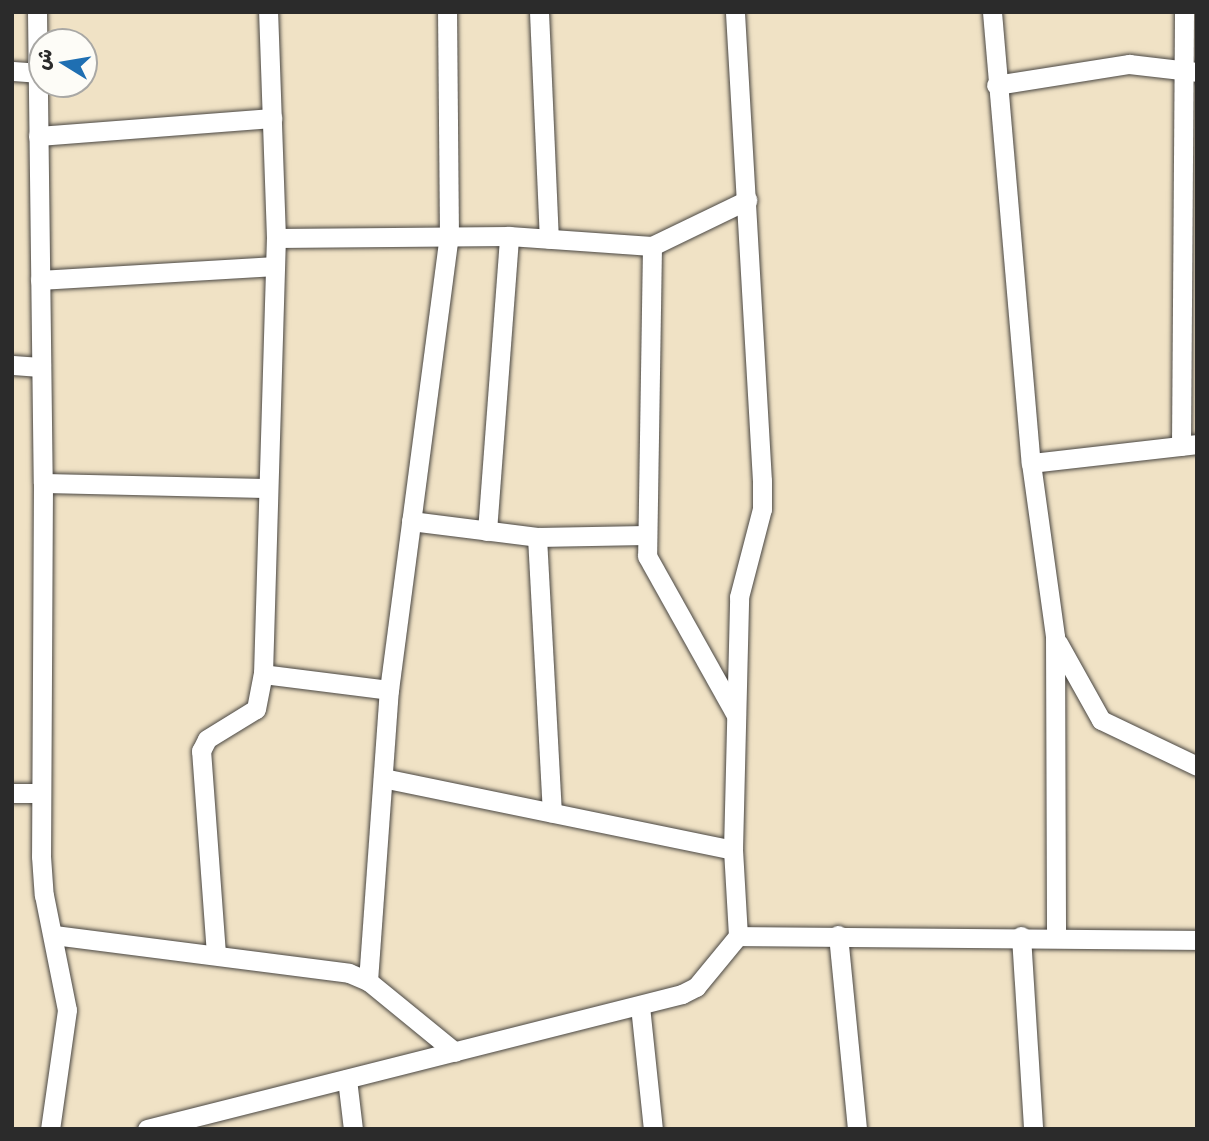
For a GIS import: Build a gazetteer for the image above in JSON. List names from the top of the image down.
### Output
{
  "north": "left"
}
